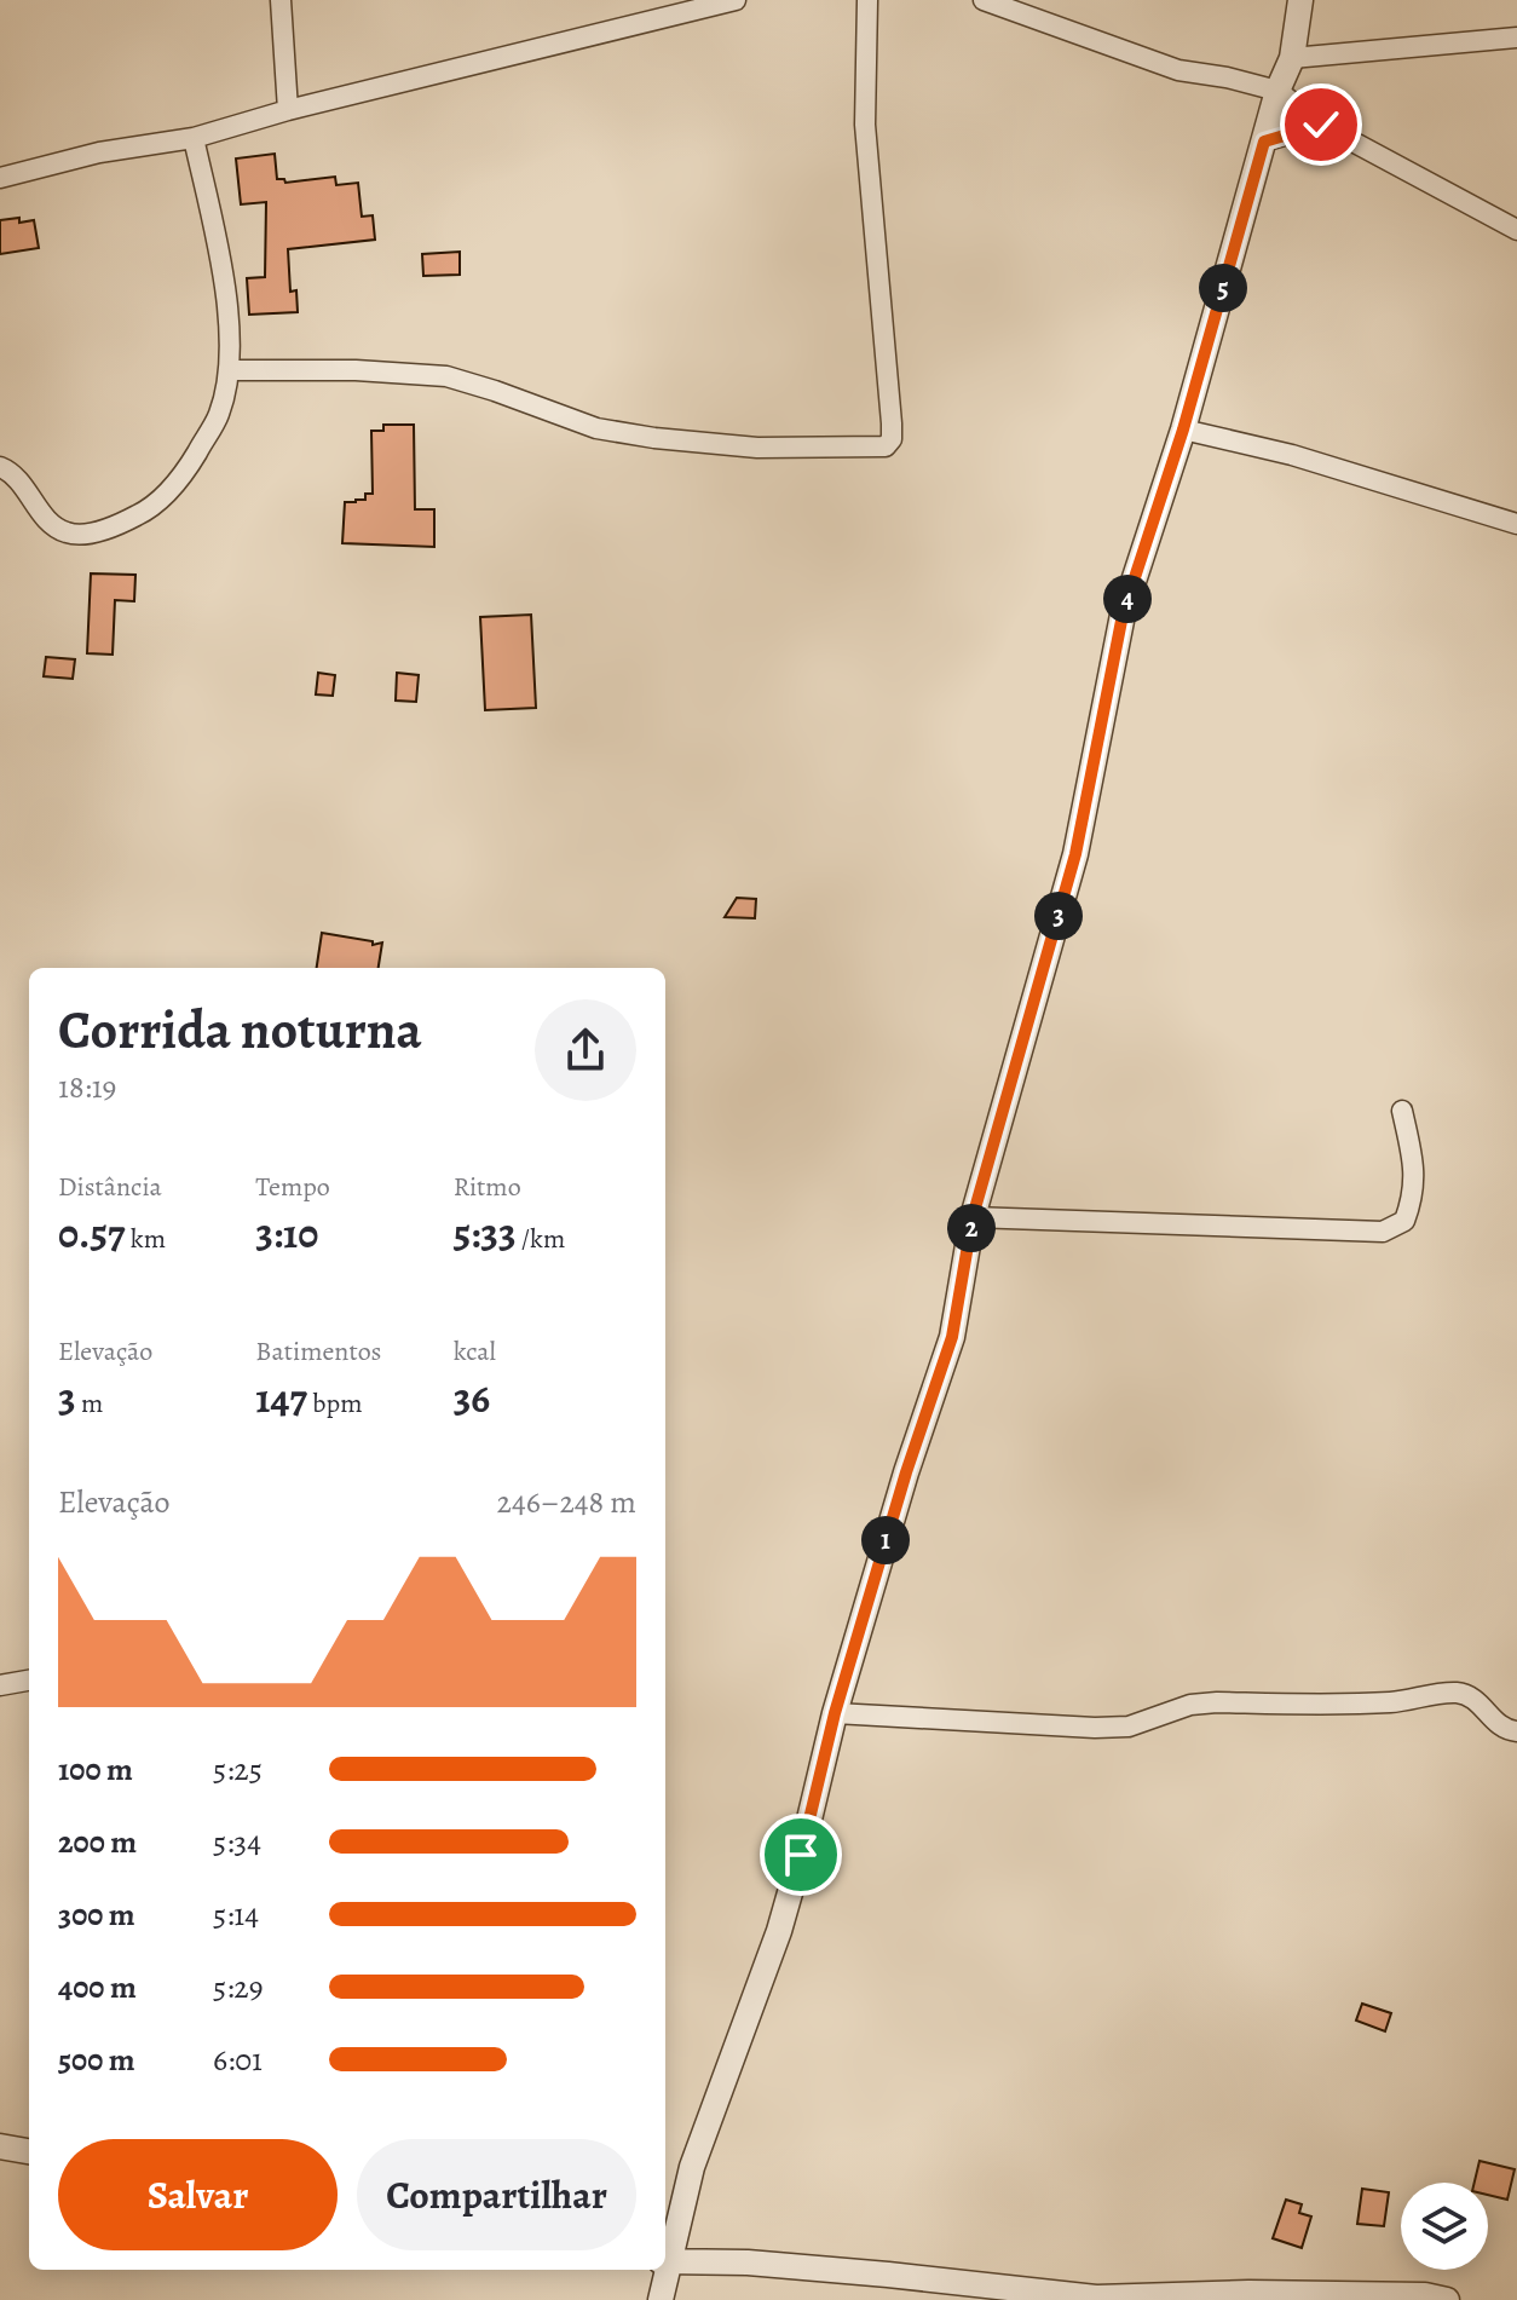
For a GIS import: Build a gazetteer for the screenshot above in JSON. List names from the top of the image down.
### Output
{
  "page": {
    "pins": [
      "5",
      "4",
      "3",
      "2",
      "1"
    ],
    "heading": ["Corrida noturna", "18:19"],
    "stats": [
      ["Distância", "0.57 km"],
      ["Tempo", "3:10"],
      ["Ritmo", "5:33 /km"],
      ["Elevação", "3 m"],
      ["Batimentos", "147 bpm"],
      ["kcal", "36"]
    ],
    "chart": ["Elevação", "246–248 m"],
    "list": [
      {
        "name": "100 m",
        "note": "5:25"
      },
      {
        "name": "200 m",
        "note": "5:34"
      },
      {
        "name": "300 m",
        "note": "5:14"
      },
      {
        "name": "400 m",
        "note": "5:29"
      },
      {
        "name": "500 m",
        "note": "6:01"
      }
    ],
    "buttons": ["Salvar", "Compartilhar"]
  }
}
